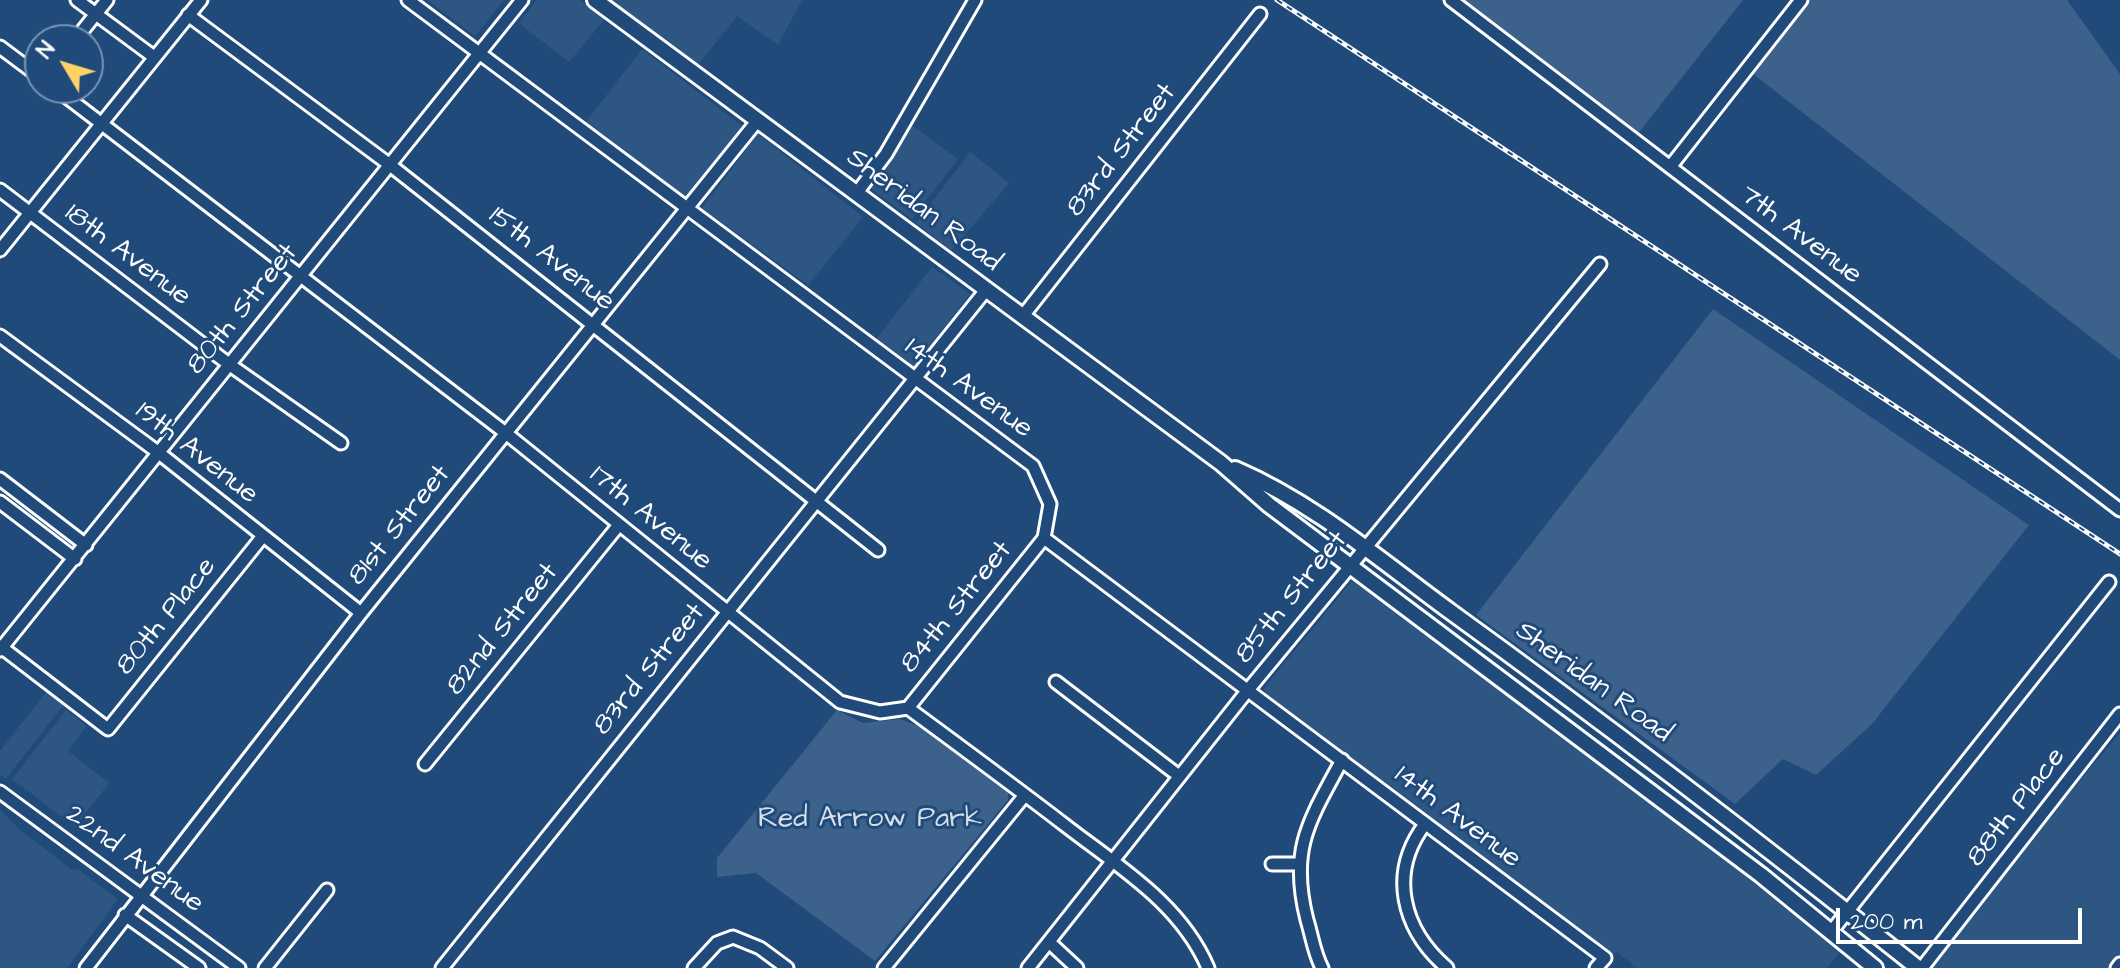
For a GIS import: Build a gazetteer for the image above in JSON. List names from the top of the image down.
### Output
{
  "streets": {
    "main road": ["Sheridan Road"],
    "street": [
      "83rd Street",
      "7th Avenue",
      "18th Avenue",
      "15th Avenue",
      "80th Street",
      "14th Avenue",
      "19th Avenue",
      "17th Avenue",
      "81st Street",
      "85th Street",
      "84th Street",
      "80th Place",
      "82nd Street",
      "88th Place",
      "22nd Avenue"
    ]
  },
  "crossings": [
    ["83rd Street", "Sheridan Road"],
    ["83rd Street", "15th Avenue"],
    ["83rd Street", "14th Avenue"],
    ["83rd Street", "17th Avenue"],
    ["Sheridan Road", "81st Street"],
    ["Sheridan Road", "85th Street"],
    ["Sheridan Road", "88th Place"],
    ["18th Avenue", "80th Street"],
    ["15th Avenue", "80th Street"],
    ["15th Avenue", "81st Street"],
    ["80th Street", "14th Avenue"],
    ["80th Street", "19th Avenue"],
    ["80th Street", "17th Avenue"],
    ["80th Street", "80th Place"],
    ["14th Avenue", "81st Street"],
    ["14th Avenue", "85th Street"],
    ["14th Avenue", "84th Street"],
    ["19th Avenue", "81st Street"],
    ["19th Avenue", "80th Place"],
    ["17th Avenue", "81st Street"],
    ["17th Avenue", "84th Street"],
    ["17th Avenue", "82nd Street"],
    ["81st Street", "22nd Avenue"]
  ],
  "parks": ["Red Arrow Park"],
  "scale_bar": "200 m",
  "north": "top left"
}
